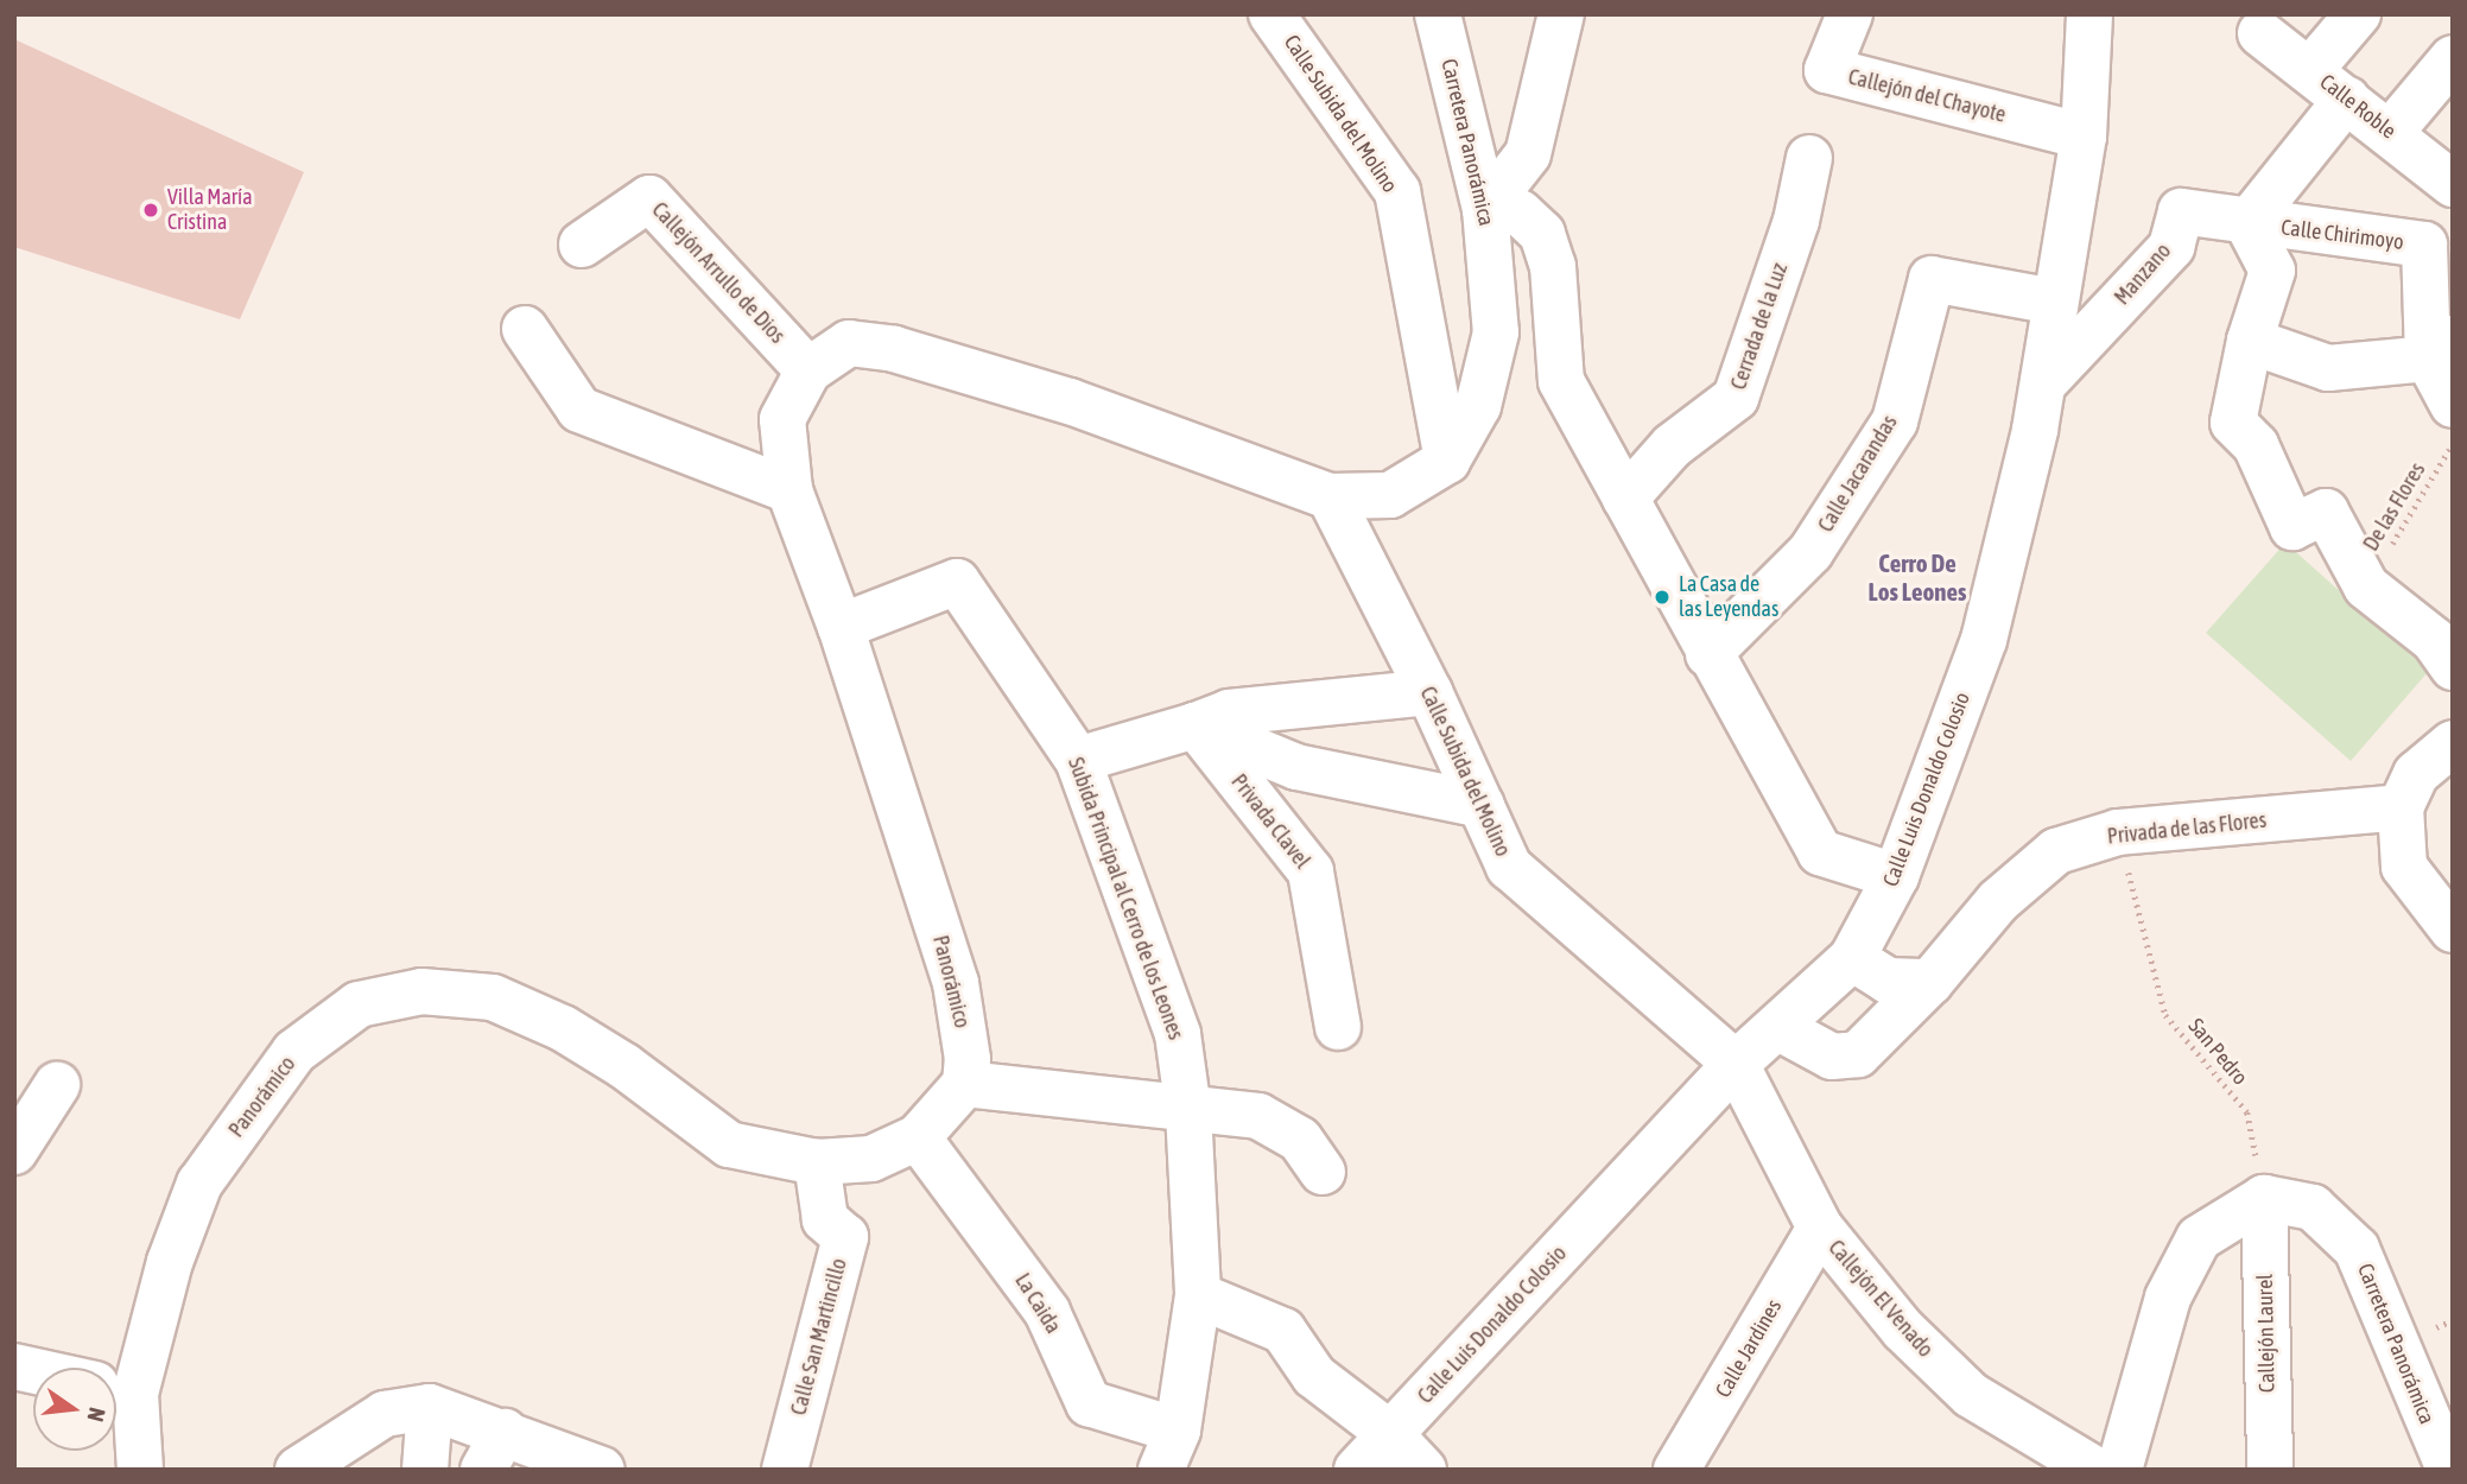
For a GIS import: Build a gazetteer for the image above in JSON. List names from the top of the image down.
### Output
{
  "streets": {
    "street": [
      "Callejón del Chayote",
      "Calle Roble",
      "Calle Subida del Molino",
      "Carretera Panorámica",
      "Calle Chirimoyo",
      "Callejón Arrullo de Dios",
      "Manzano",
      "Cerrada de la Luz",
      "Calle Jacarandas",
      "Calle Luis Donaldo Colosio",
      "Privada Clavel",
      "Privada de las Flores",
      "Subida Principal al Cerro de los Leones",
      "Panorámico",
      "Callejón El Venado",
      "La Caida",
      "Callejón Laurel",
      "Calle San Martincillo",
      "Calle Jardines"
    ],
    "path": ["De las Flores", "San Pedro"]
  },
  "crossings": [
    ["Callejón del Chayote", "Calle Luis Donaldo Colosio"],
    ["Calle Subida del Molino", "Carretera Panorámica"],
    ["Calle Subida del Molino", "Calle Luis Donaldo Colosio"],
    ["Calle Subida del Molino", "Panorámico"],
    ["Calle Subida del Molino", "Callejón El Venado"],
    ["Carretera Panorámica", "Panorámico"],
    ["Carretera Panorámica", "San Pedro"],
    ["Carretera Panorámica", "Callejón Laurel"],
    ["Calle Chirimoyo", "Manzano"],
    ["Callejón Arrullo de Dios", "Panorámico"],
    ["Manzano", "Calle Luis Donaldo Colosio"],
    ["Calle Jacarandas", "Calle Luis Donaldo Colosio"],
    ["Calle Luis Donaldo Colosio", "Privada de las Flores"],
    ["Calle Luis Donaldo Colosio", "Callejón El Venado"],
    ["Privada de las Flores", "San Pedro"],
    ["Subida Principal al Cerro de los Leones", "Panorámico"],
    ["Subida Principal al Cerro de los Leones", "La Caida"],
    ["Panorámico", "La Caida"],
    ["Panorámico", "Calle San Martincillo"],
    ["San Pedro", "Callejón Laurel"],
    ["Callejón El Venado", "Calle Jardines"]
  ],
  "districts": ["Cerro De Los Leones"],
  "places": ["Villa María Cristina", "La Casa de las Leyendas"],
  "north": "right"
}
